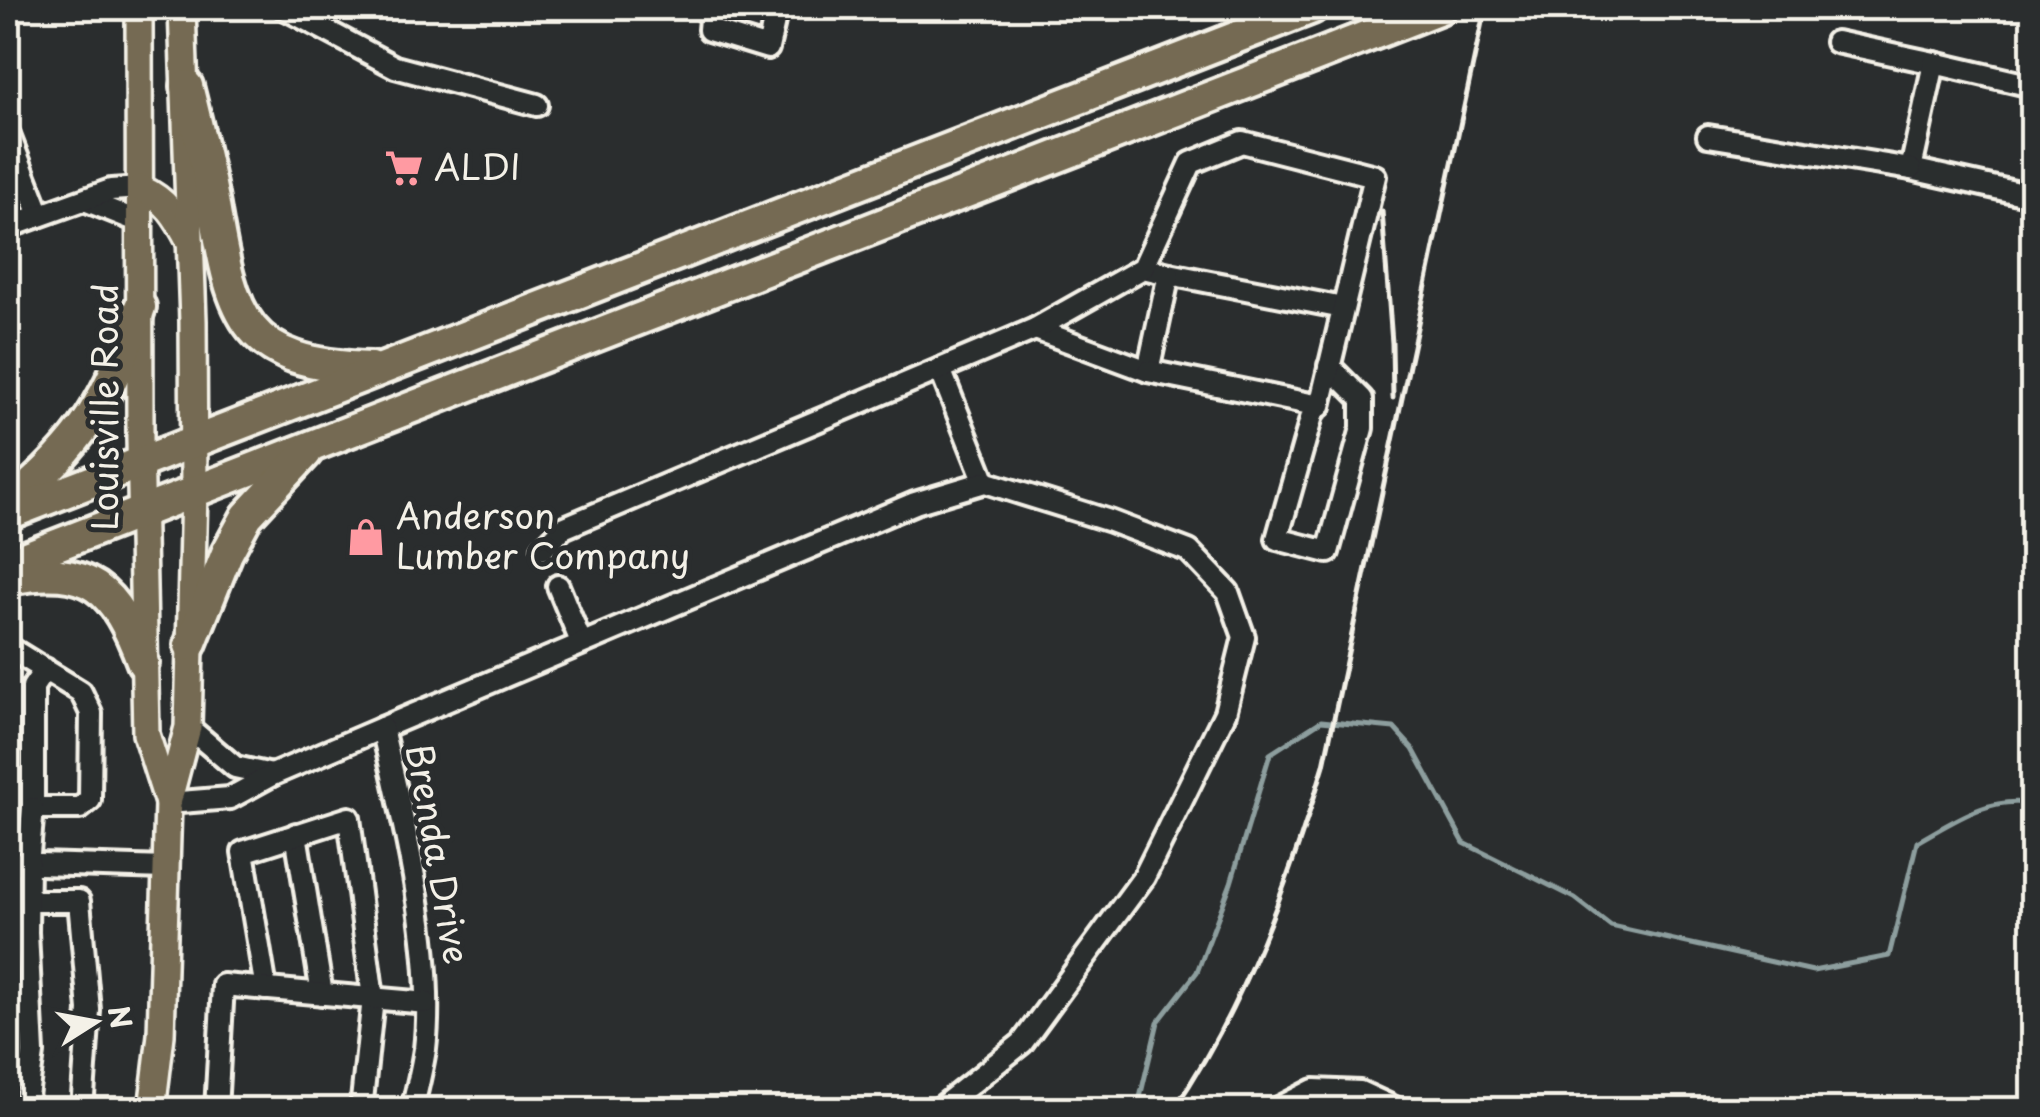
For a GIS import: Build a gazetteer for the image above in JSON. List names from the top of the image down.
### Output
{
  "streets": {
    "main road": ["Louisville Road"],
    "street": ["Brenda Drive"]
  },
  "crossings": [
    ["Louisville Road", "Brenda Drive"]
  ],
  "places": {
    "supermarket": ["ALDI"],
    "shop": ["Anderson Lumber Company"]
  },
  "north": "right"
}
